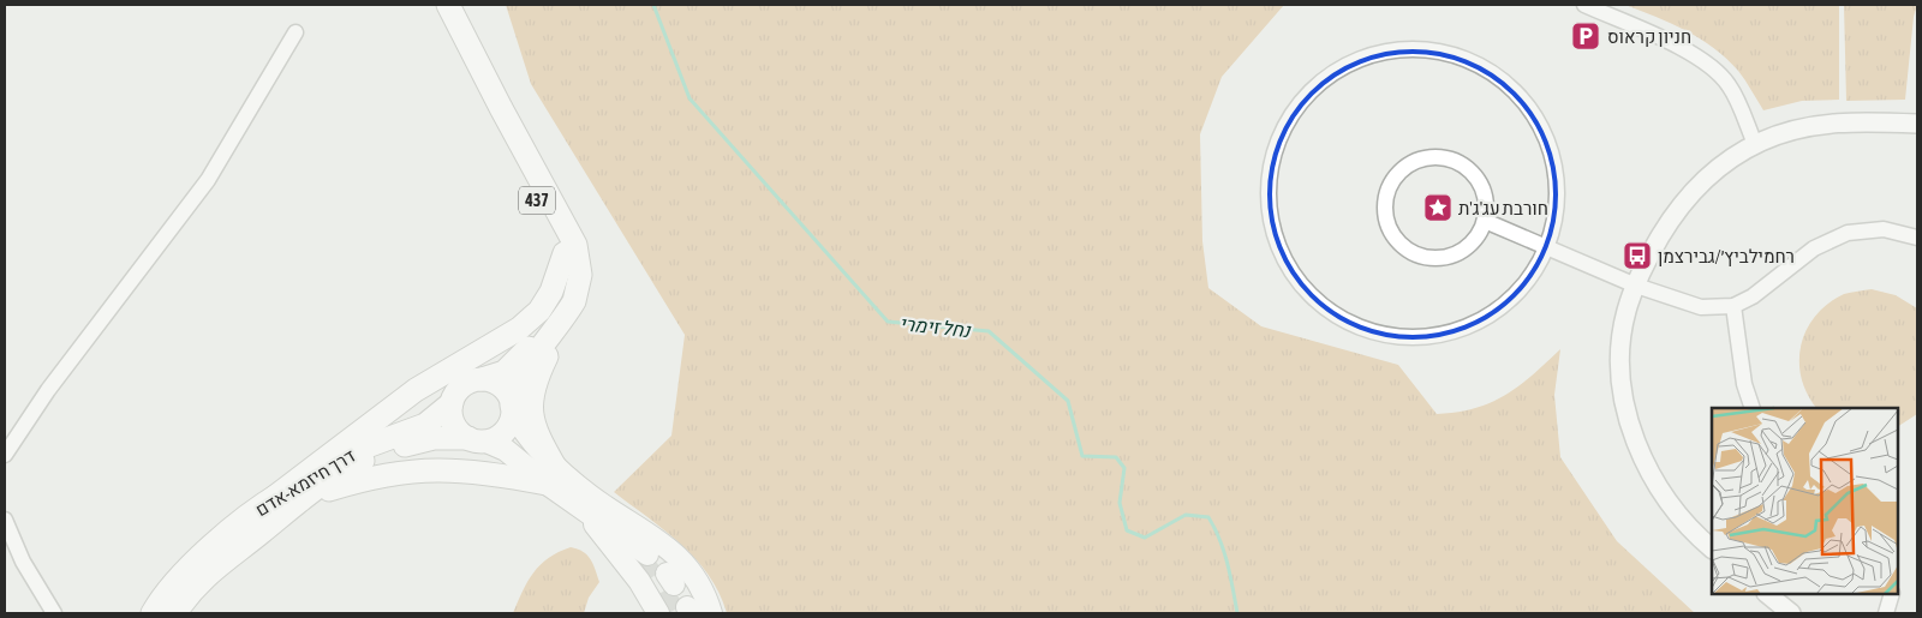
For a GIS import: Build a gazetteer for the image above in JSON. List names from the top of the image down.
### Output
{
  "streets": {
    "main road": ["437", "דרך חיזמא-אדם"]
  },
  "crossings": [
    ["437", "דרך חיזמא-אדם"]
  ],
  "water": ["נחל זימרי"],
  "places": {
    "parking": ["חניון קראוס"],
    "place": ["חורבת עג'ג'ת"],
    "bus stop": ["רחמילביץ׳/גבירצמן"]
  }
}
